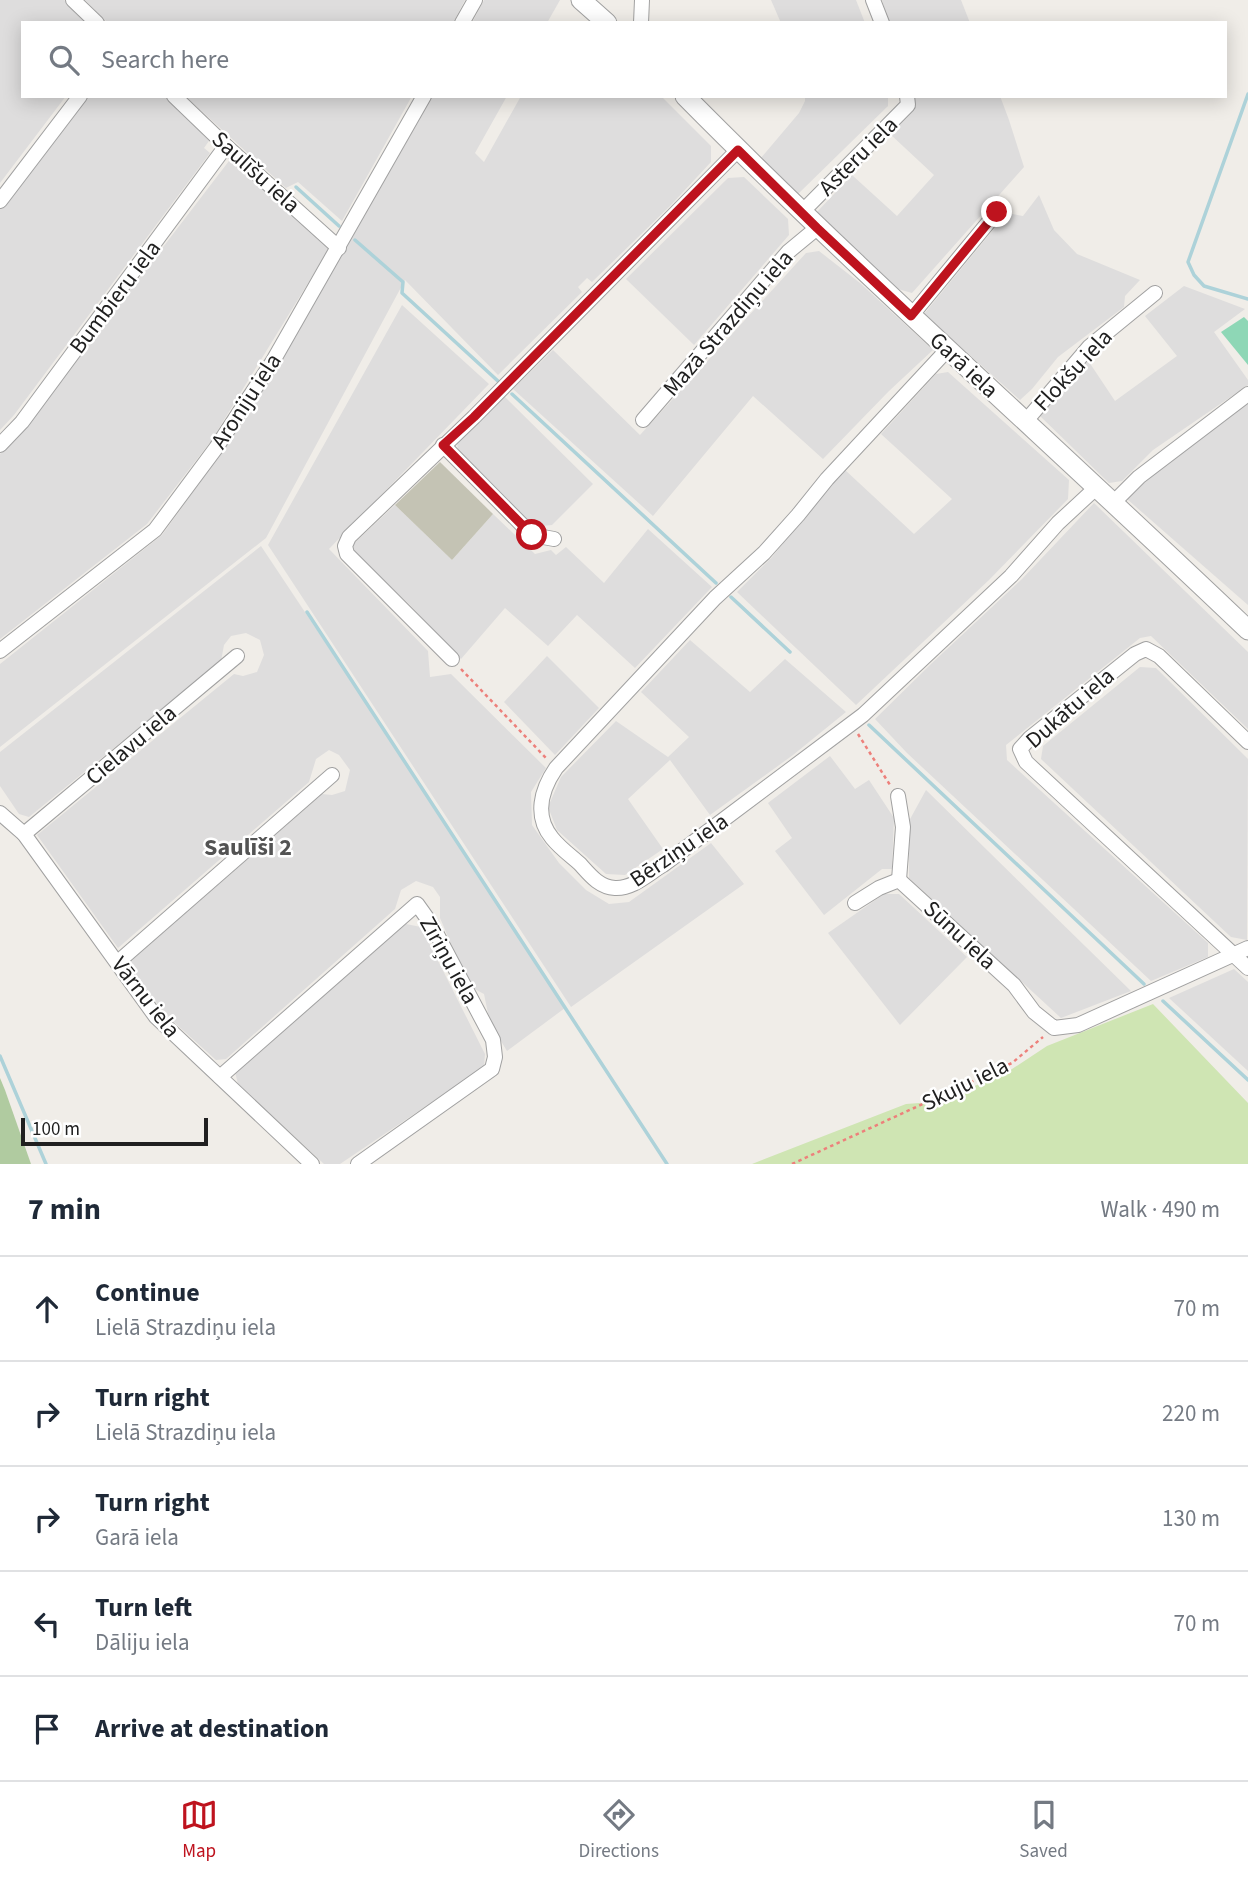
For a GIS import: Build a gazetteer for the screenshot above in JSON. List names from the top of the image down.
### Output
{
  "streets": {
    "street": [
      "Asteru iela",
      "Saulīšu iela",
      "Bumbieru iela",
      "Mazā Strazdiņu iela",
      "Garā iela",
      "Flokšu iela",
      "Aroniju iela",
      "Dukātu iela",
      "Cielavu iela",
      "Bērziņu iela",
      "Sūnu iela",
      "Zīriņu iela",
      "Vārnu iela"
    ],
    "path": ["Skuju iela"]
  },
  "crossings": [
    ["Asteru iela", "Garā iela"],
    ["Saulīšu iela", "Bumbieru iela"],
    ["Saulīšu iela", "Aroniju iela"],
    ["Mazā Strazdiņu iela", "Garā iela"],
    ["Garā iela", "Flokšu iela"],
    ["Garā iela", "Bērziņu iela"],
    ["Cielavu iela", "Vārnu iela"],
    ["Sūnu iela", "Skuju iela"],
    ["Zīriņu iela", "Vārnu iela"]
  ],
  "districts": ["Saulīši 2"],
  "scale_bar": "100 m",
  "page": {
    "search": "Search here",
    "scale": "100 m",
    "heading": ["7 min", "Walk · 490 m"],
    "list": [
      ["Continue", "Lielā Strazdiņu iela", "70 m"],
      ["Turn right", "Lielā Strazdiņu iela", "220 m"],
      ["Turn right", "Garā iela", "130 m"],
      ["Turn left", "Dāliju iela", "70 m"],
      "Arrive at destination"
    ],
    "nav": ["Map", "Directions", "Saved"]
  }
}
